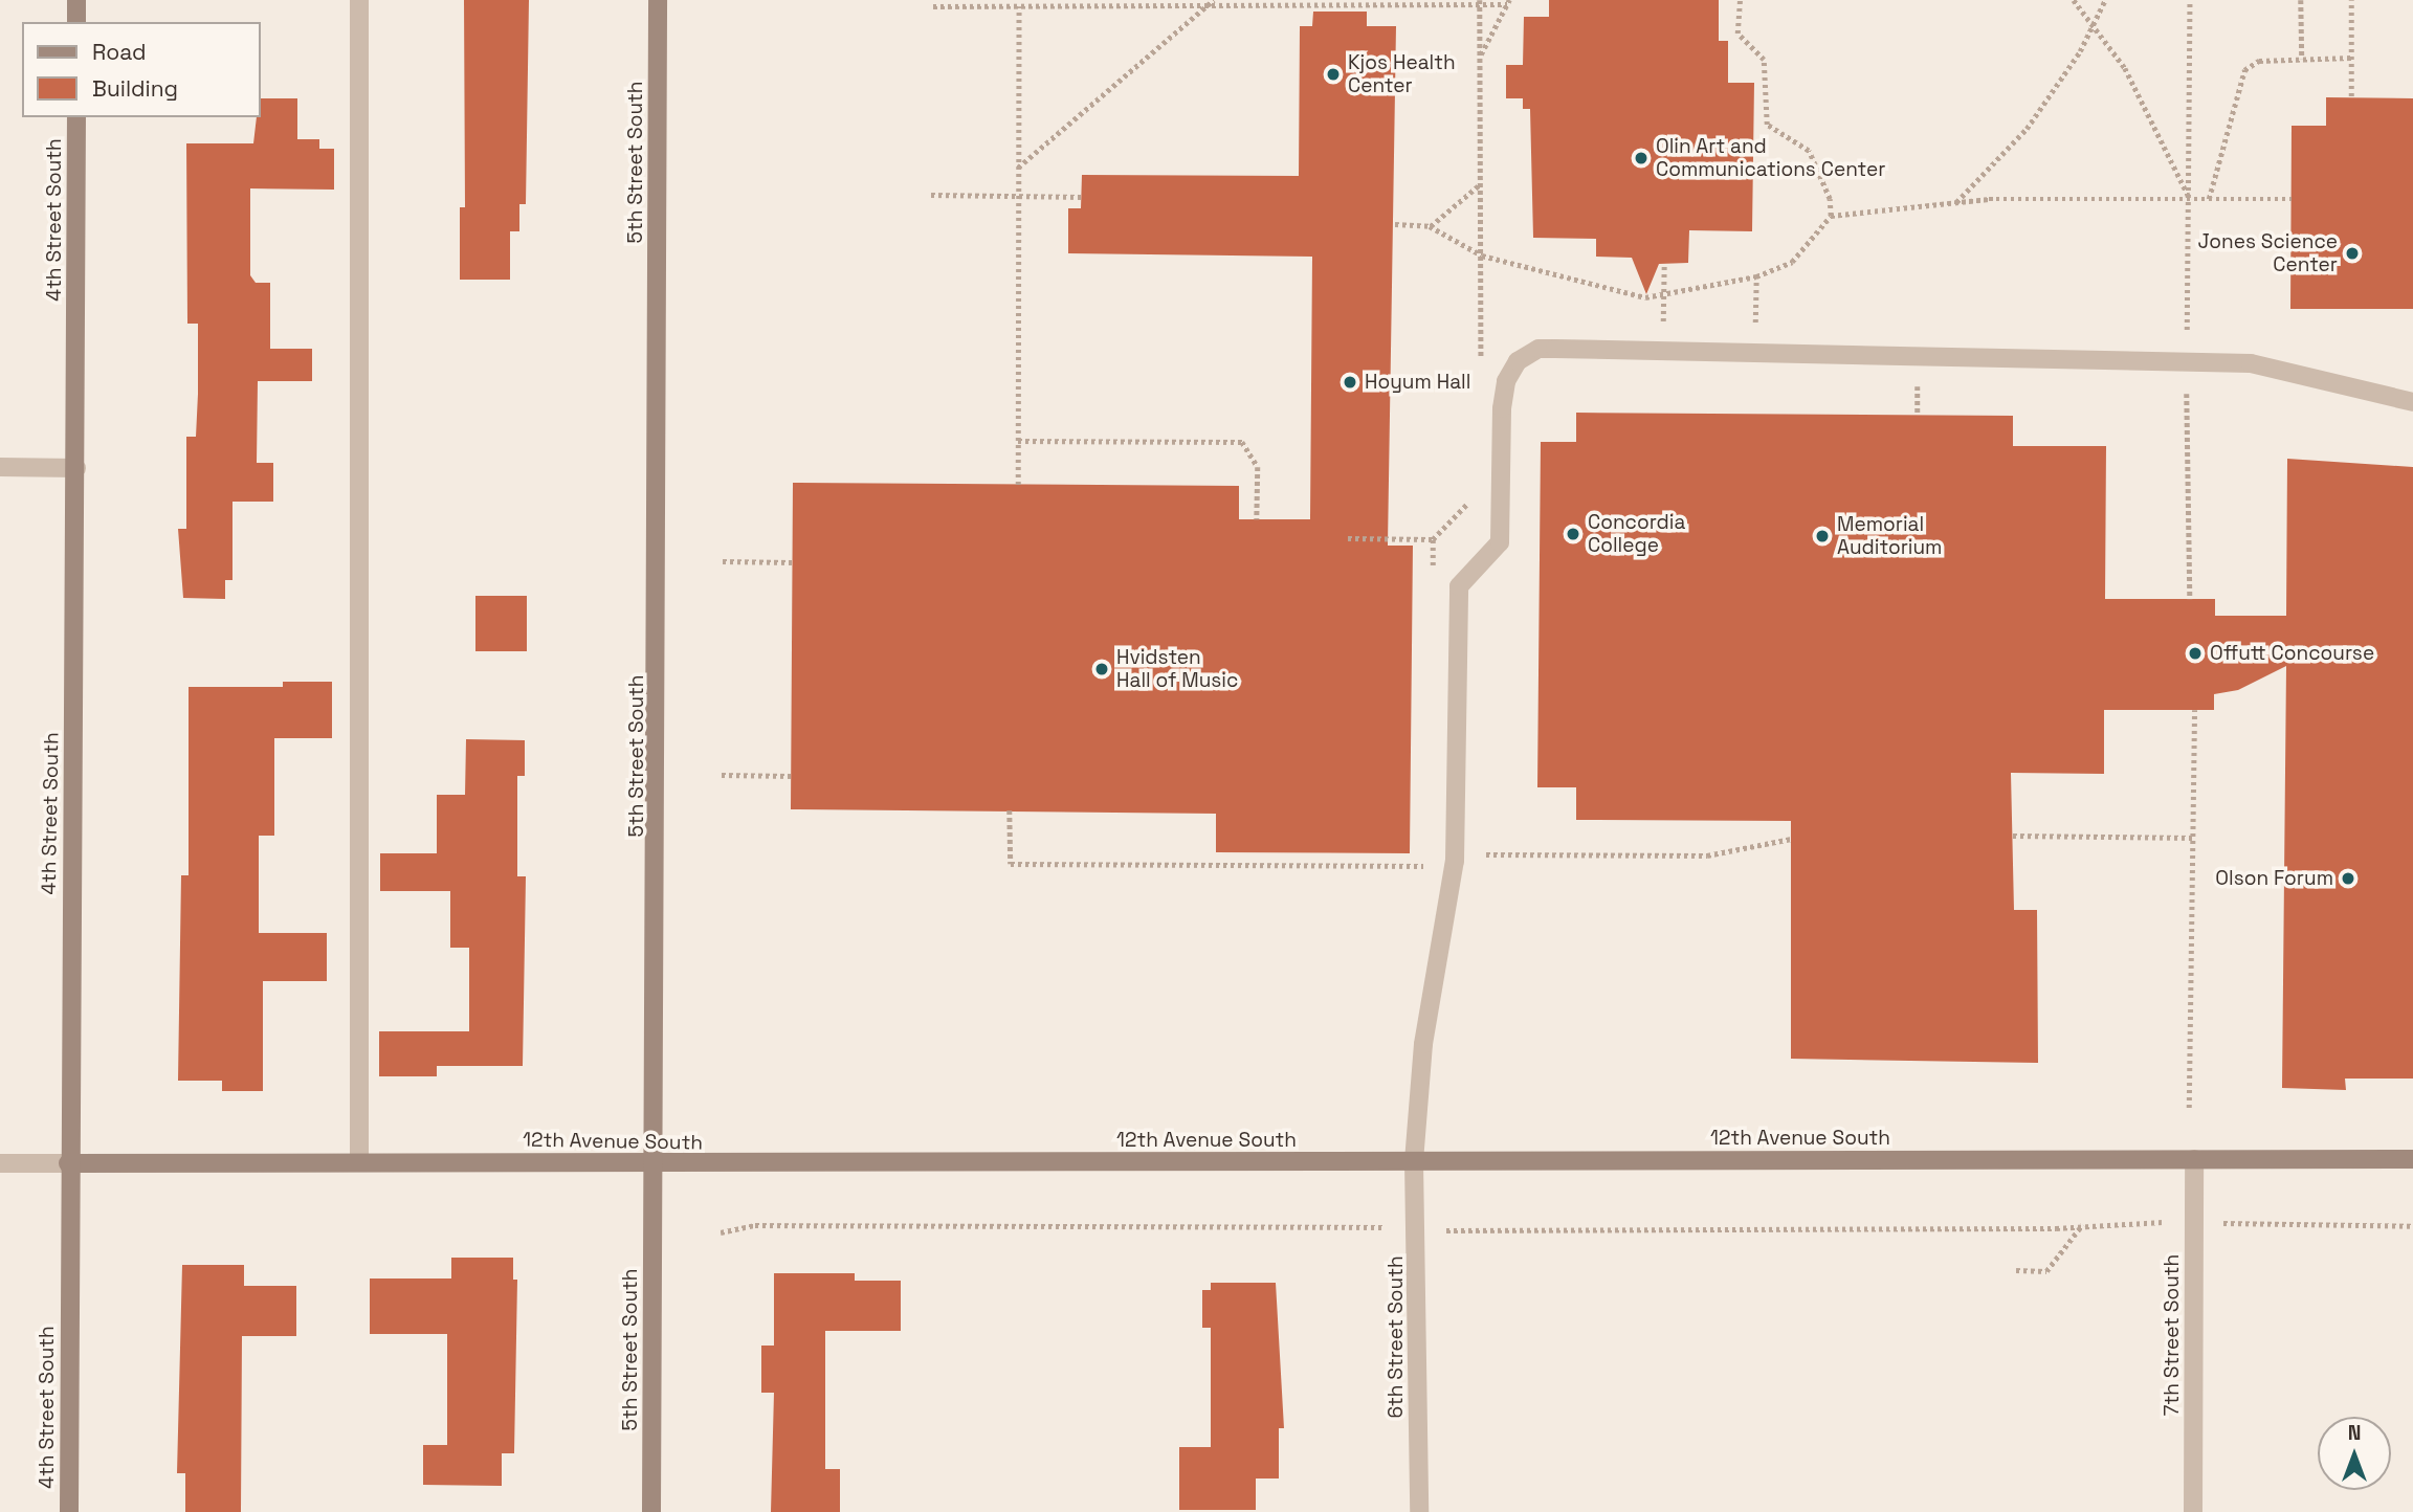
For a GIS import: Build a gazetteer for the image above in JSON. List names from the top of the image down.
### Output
{
  "streets": {
    "street": [
      "5th Street South",
      "4th Street South",
      "12th Avenue South",
      "7th Street South",
      "6th Street South"
    ]
  },
  "crossings": [
    ["5th Street South", "12th Avenue South"],
    ["4th Street South", "12th Avenue South"],
    ["12th Avenue South", "7th Street South"],
    ["12th Avenue South", "6th Street South"]
  ],
  "places": [
    "Kjos Health Center",
    "Olin Art and Communications Center",
    "Jones Science Center",
    "Hoyum Hall",
    "Concordia College",
    "Memorial Auditorium",
    "Offutt Concourse",
    "Hvidsten Hall of Music",
    "Olson Forum"
  ],
  "legend": ["Road", "Building"],
  "north": "top"
}
